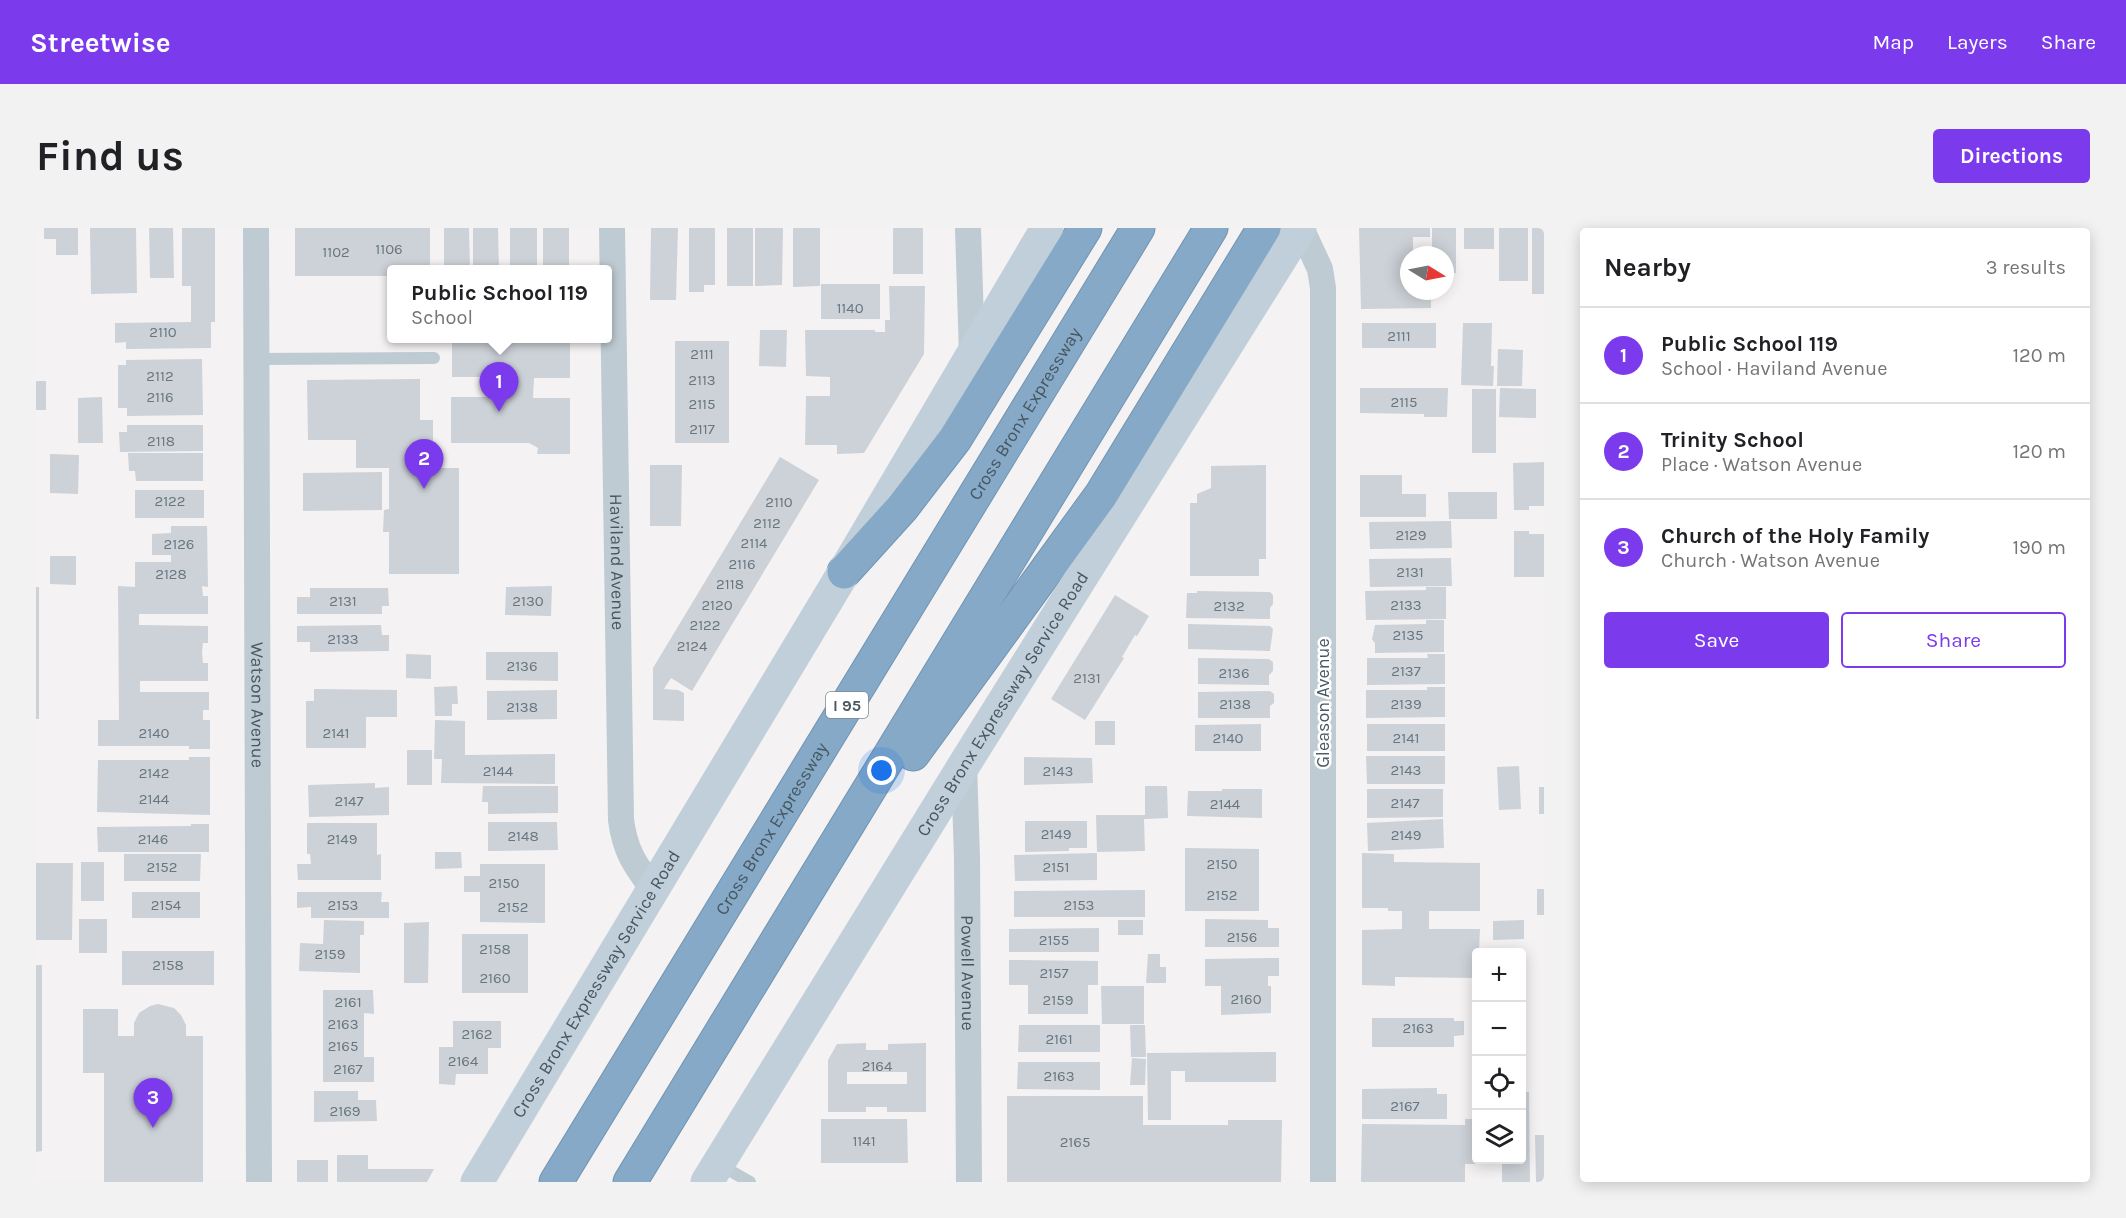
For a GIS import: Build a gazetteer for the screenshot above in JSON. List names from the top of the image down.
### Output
{
  "streets": {
    "highway": ["Cross Bronx Expressway", "I 95"],
    "main road": ["Cross Bronx Expressway Service Road"],
    "street": [
      "Haviland Avenue",
      "Gleason Avenue",
      "Watson Avenue",
      "Powell Avenue"
    ]
  },
  "crossings": [
    ["Haviland Avenue", "Cross Bronx Expressway Service Road"],
    ["Gleason Avenue", "Cross Bronx Expressway Service Road"],
    ["Cross Bronx Expressway Service Road", "Powell Avenue"]
  ],
  "house_numbers": [
    "1106",
    "1102",
    "1140",
    "2110",
    "2111",
    "2111",
    "2112",
    "2113",
    "2116",
    "2115",
    "2115",
    "2117",
    "2118",
    "2122",
    "2110",
    "2112",
    "2129",
    "2114",
    "2126",
    "2116",
    "2131",
    "2128",
    "2118",
    "2131",
    "2130",
    "2120",
    "2133",
    "2132",
    "2122",
    "2135",
    "2133",
    "2124",
    "2136",
    "2137",
    "2136",
    "2131",
    "2138",
    "2139",
    "2138",
    "2140",
    "2141",
    "2140",
    "2141",
    "2143",
    "2144",
    "2143",
    "2142",
    "2144",
    "2147",
    "2147",
    "2144",
    "2149",
    "2149",
    "2148",
    "2146",
    "2149",
    "2150",
    "2152",
    "2151",
    "2150",
    "2152",
    "2154",
    "2153",
    "2153",
    "2152",
    "2156",
    "2155",
    "2158",
    "2159",
    "2158",
    "2157",
    "2160",
    "2160",
    "2159",
    "2161",
    "2163",
    "2163",
    "2162",
    "2161",
    "2165",
    "2164",
    "2164",
    "2167",
    "2163",
    "2167",
    "2169",
    "1141",
    "2165"
  ],
  "north": "right",
  "page": {
    "header": "Streetwise",
    "nav": ["Map", "Layers", "Share"],
    "buttons": [
      "Directions",
      ["Save", "Share"]
    ],
    "title": "Find us",
    "heading": ["Nearby", "3 results"],
    "popup": ["Public School 119", "School"],
    "list": [
      {
        "mark": "1",
        "name": "Public School 119",
        "note": "School · Haviland Avenue",
        "value": "120 m"
      },
      {
        "mark": "2",
        "name": "Trinity School",
        "note": "Place · Watson Avenue",
        "value": "120 m"
      },
      {
        "mark": "3",
        "name": "Church of the Holy Family",
        "note": "Church · Watson Avenue",
        "value": "190 m"
      }
    ],
    "pins": ["1", "2", "3"],
    "map_buttons": ["+", "−"]
  }
}
